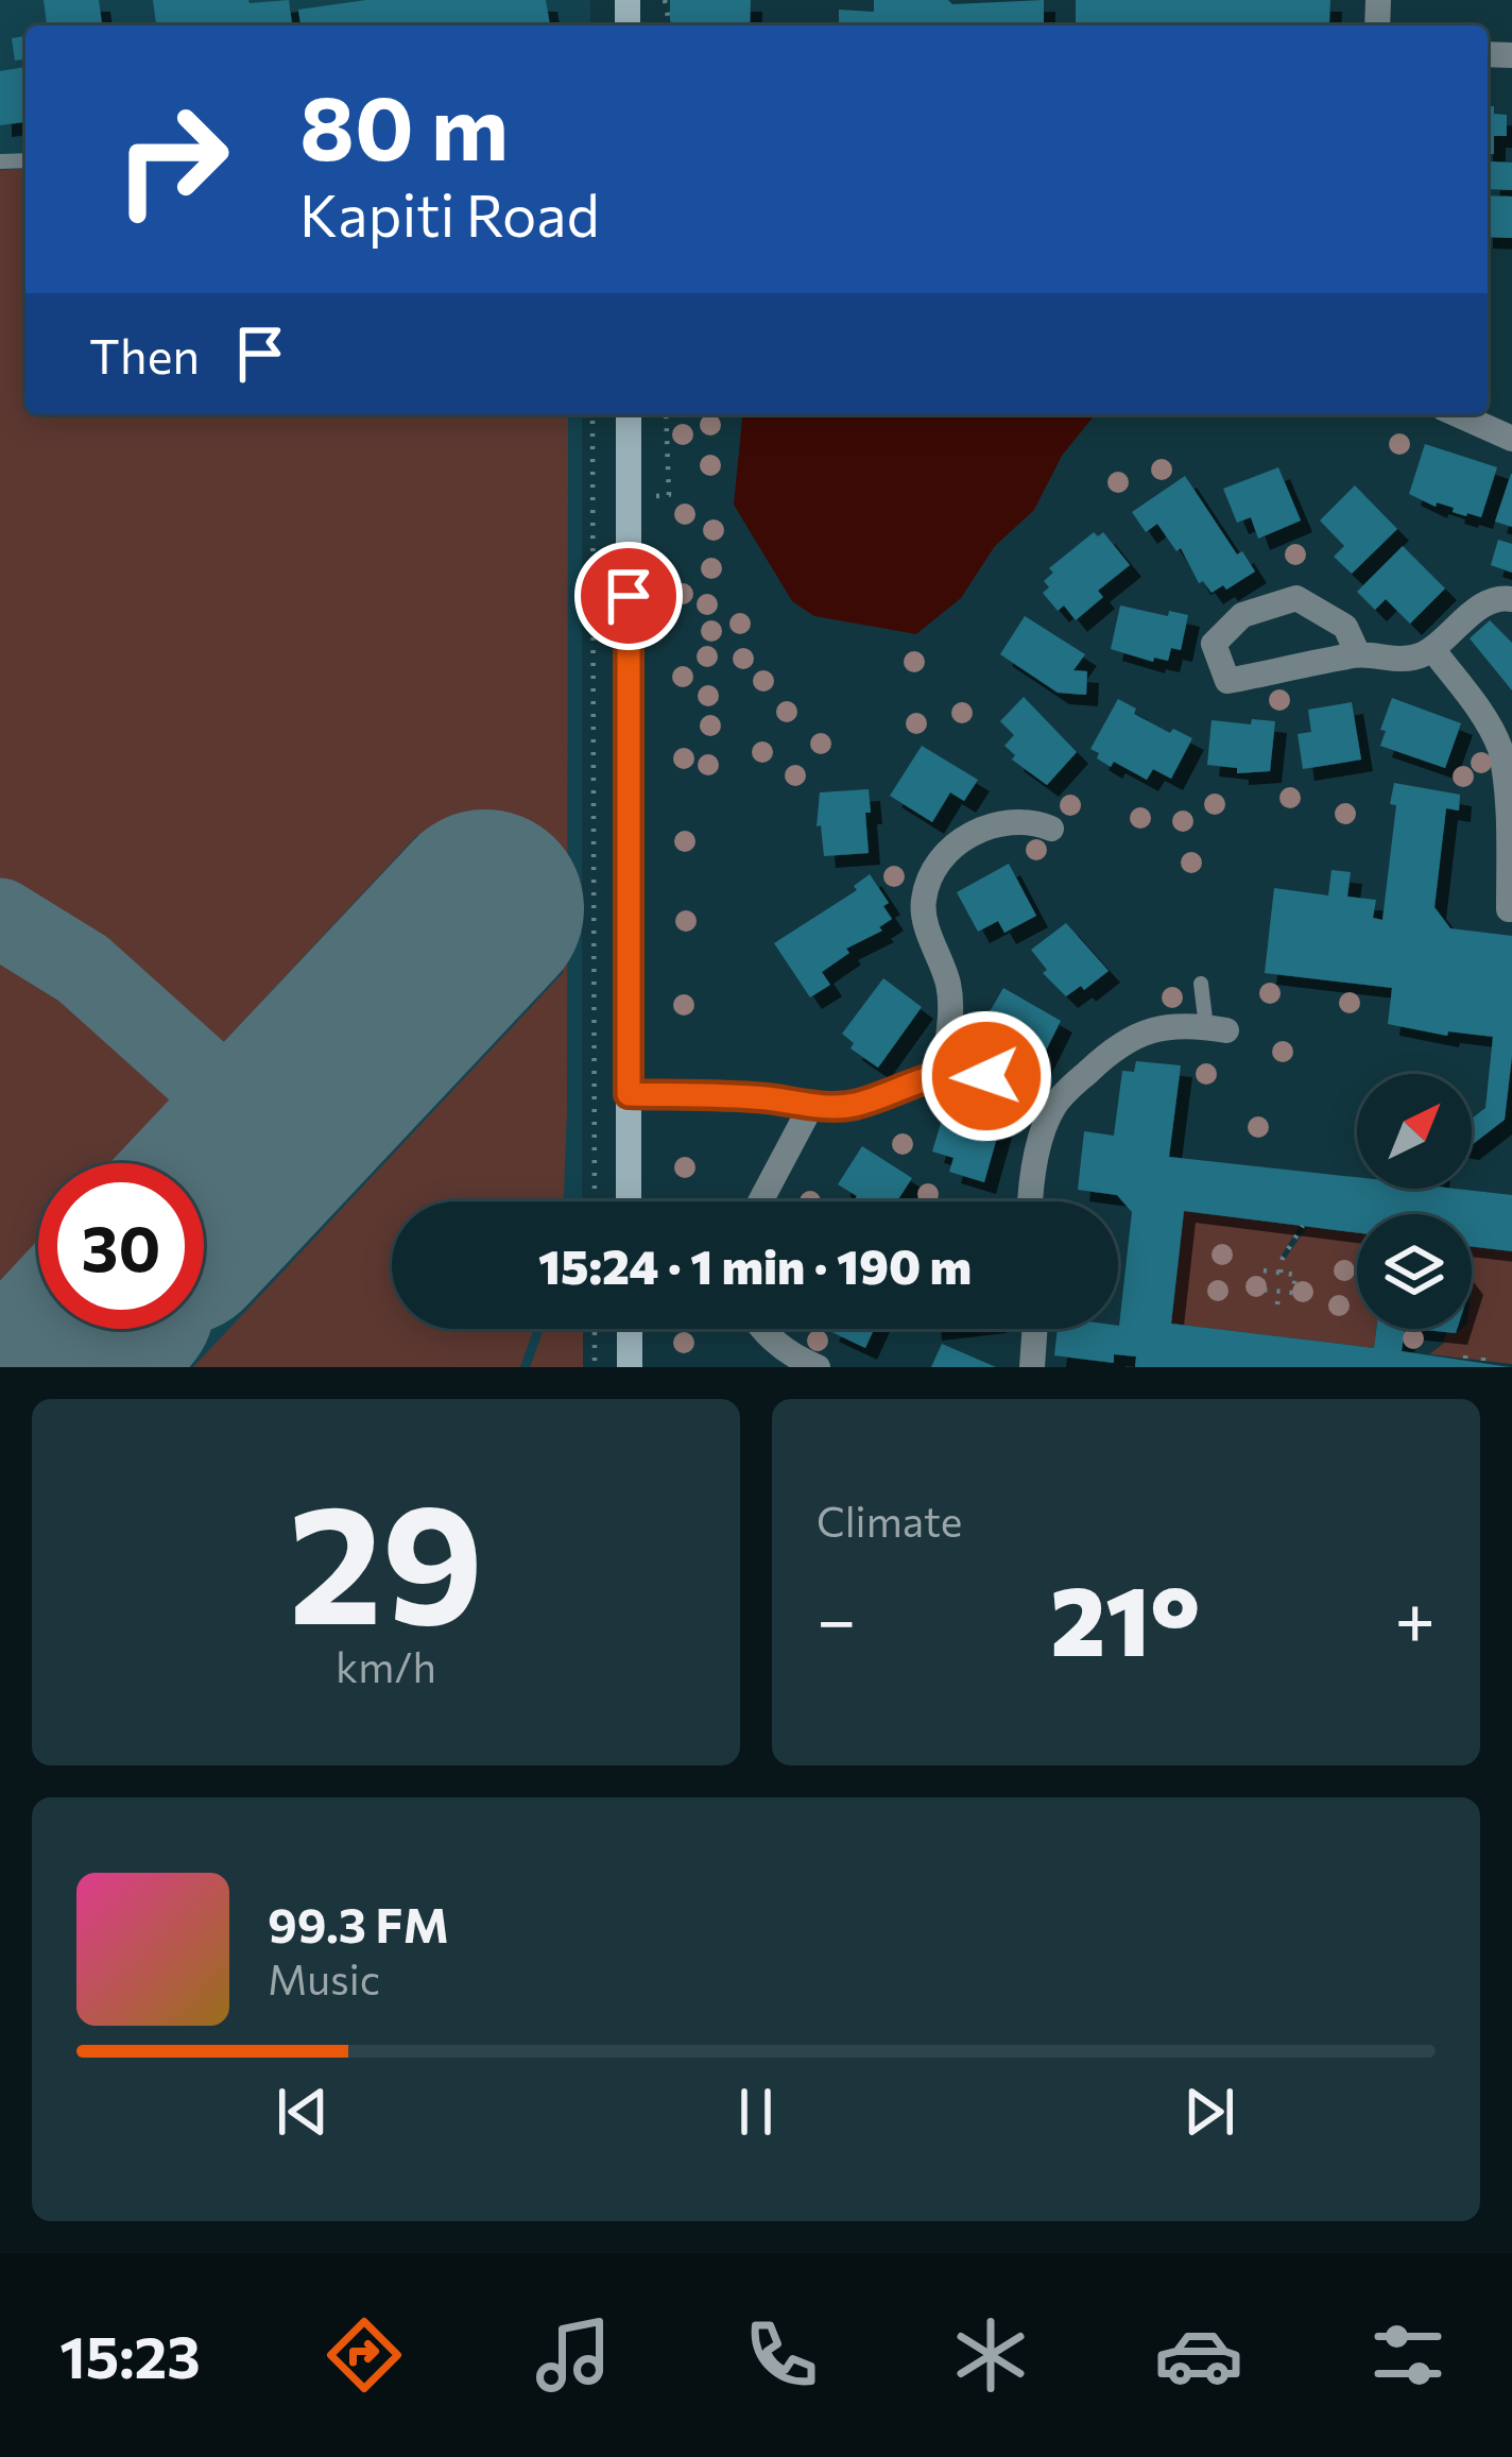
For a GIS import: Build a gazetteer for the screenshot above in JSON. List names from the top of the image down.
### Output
{
  "north": "top right",
  "page": {
    "turn": ["80 m", "Kapiti Road"],
    "then": "Then",
    "limit": "30",
    "trip": "15:24 · 1 min · 190 m",
    "tile": [
      ["29", "km/h"],
      "Climate"
    ],
    "heat": ["−", "21°", "+"],
    "song": ["99.3 FM", "Music"],
    "tabs": "15:23"
  }
}
